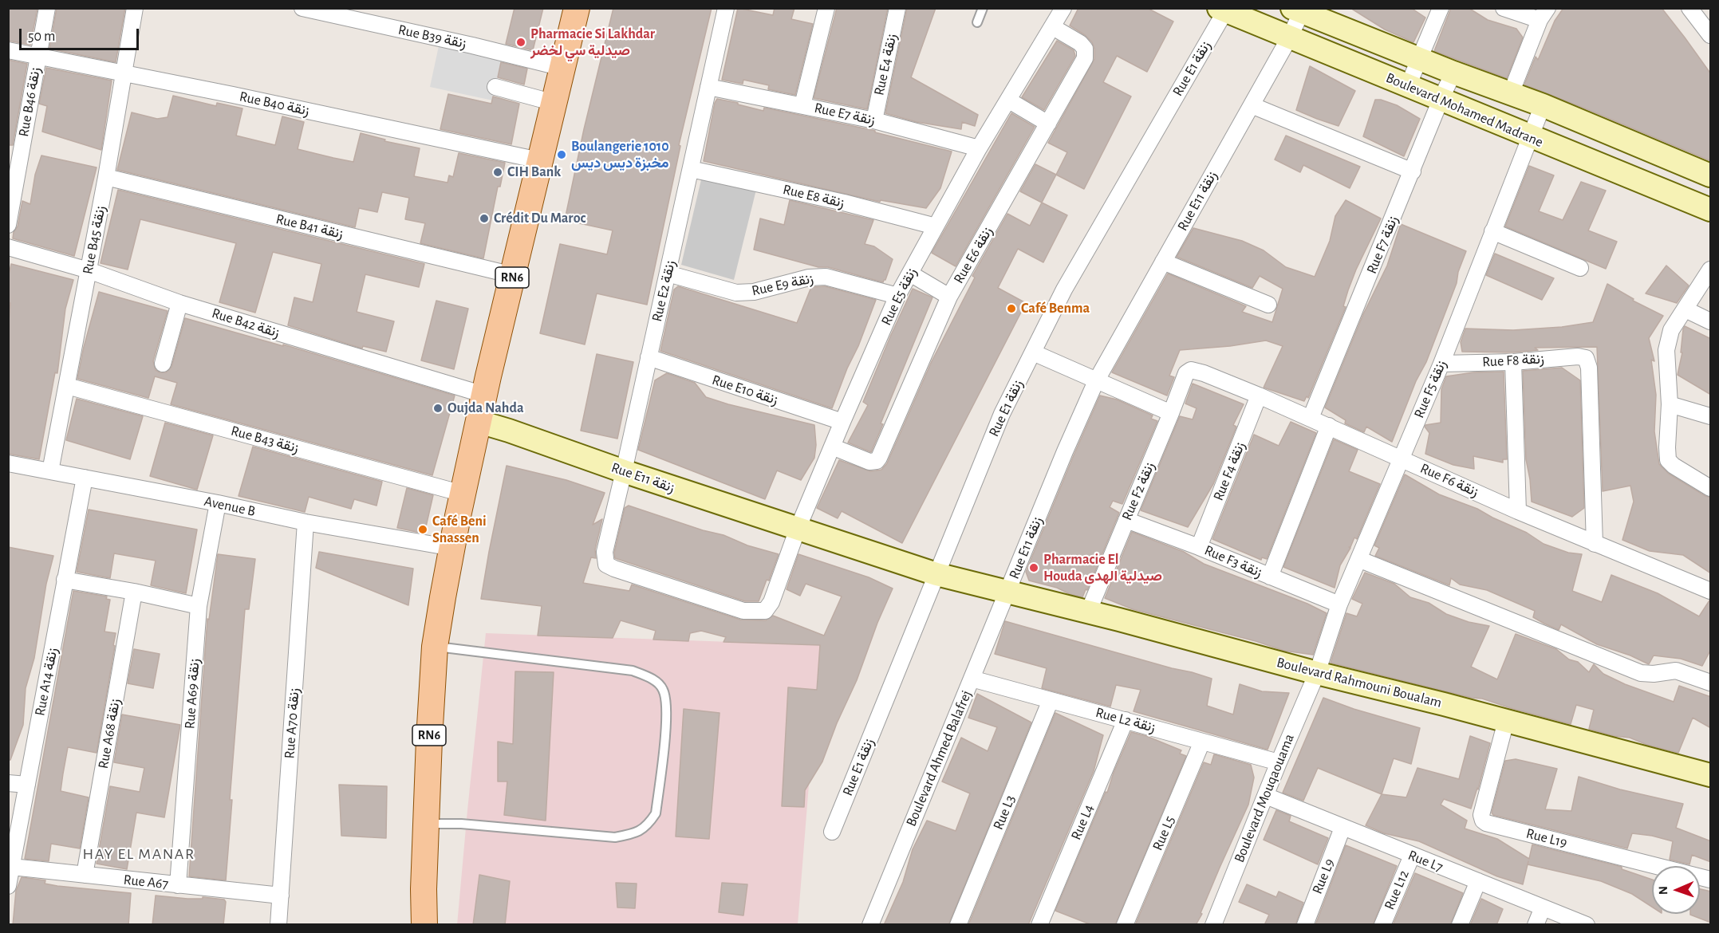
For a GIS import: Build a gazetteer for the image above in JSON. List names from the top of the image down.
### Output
{
  "streets": {
    "main road": ["RN6"],
    "street": [
      "Rue B39 زنقة",
      "Rue E4 زنقة",
      "Rue E1 زنقة",
      "Rue B46 زنقة",
      "Rue B40 زنقة",
      "Boulevard Mohamed Madrane",
      "Rue E7 زنقة",
      "Rue E8 زنقة",
      "Rue E11 زنقة",
      "Rue B41 زنقة",
      "Rue B45 زنقة",
      "Rue F7 زنقة",
      "Rue E6 زنقة",
      "Rue E9 زنقة",
      "Rue E2 زنقة",
      "Rue E5 زنقة",
      "Rue B42 زنقة",
      "Rue F8 زنقة",
      "Rue F5 زنقة",
      "Rue E10 زنقة",
      "Rue B43 زنقة",
      "Rue F4 زنقة",
      "Rue F6 زنقة",
      "Rue F2 زنقة",
      "Avenue B",
      "Rue F3 زنقة",
      "Rue A14 زنقة",
      "Boulevard Rahmouni Boualam",
      "Rue A69 زنقة",
      "Rue L2 زنقة",
      "Rue A70 زنقة",
      "Rue A68 زنقة",
      "Boulevard Ahmed Balafrej",
      "Boulevard Mouqaouama",
      "Rue L3",
      "Rue L4",
      "Rue L5",
      "Rue L19",
      "Rue L7",
      "Rue L9",
      "Rue A67",
      "Rue L12"
    ]
  },
  "crossings": [
    ["Rue B39 زنقة", "RN6"],
    ["Rue E4 زنقة", "Rue E7 زنقة"],
    ["Rue E1 زنقة", "Boulevard Mohamed Madrane"],
    ["Rue E1 زنقة", "Rue E11 زنقة"],
    ["Rue B46 زنقة", "Rue B40 زنقة"],
    ["Rue B40 زنقة", "Rue B45 زنقة"],
    ["Rue B40 زنقة", "RN6"],
    ["Boulevard Mohamed Madrane", "Rue E11 زنقة"],
    ["Boulevard Mohamed Madrane", "Rue F7 زنقة"],
    ["Boulevard Mohamed Madrane", "Rue F5 زنقة"],
    ["Rue E7 زنقة", "Rue E2 زنقة"],
    ["Rue E7 زنقة", "Rue E5 زنقة"],
    ["Rue E8 زنقة", "Rue E2 زنقة"],
    ["Rue E8 زنقة", "Rue E5 زنقة"],
    ["Rue E11 زنقة", "RN6"],
    ["Rue E11 زنقة", "Rue E2 زنقة"],
    ["Rue E11 زنقة", "Rue E5 زنقة"],
    ["Rue E11 زنقة", "Boulevard Rahmouni Boualam"],
    ["Rue E11 زنقة", "Boulevard Ahmed Balafrej"],
    ["Rue B41 زنقة", "Rue B45 زنقة"],
    ["Rue B41 زنقة", "RN6"],
    ["Rue B45 زنقة", "Rue B42 زنقة"],
    ["Rue B45 زنقة", "Rue B43 زنقة"],
    ["Rue B45 زنقة", "Avenue B"],
    ["Rue F7 زنقة", "Rue F6 زنقة"],
    ["Rue E6 زنقة", "Rue E5 زنقة"],
    ["RN6", "Rue B42 زنقة"],
    ["RN6", "Rue B43 زنقة"],
    ["RN6", "Avenue B"],
    ["Rue E9 زنقة", "Rue E2 زنقة"],
    ["Rue E9 زنقة", "Rue E5 زنقة"],
    ["Rue E2 زنقة", "Rue E5 زنقة"],
    ["Rue E2 زنقة", "Rue E10 زنقة"],
    ["Rue E5 زنقة", "Rue E10 زنقة"],
    ["Rue F8 زنقة", "Rue F5 زنقة"],
    ["Rue F8 زنقة", "Rue F6 زنقة"],
    ["Rue F5 زنقة", "Rue F6 زنقة"],
    ["Rue F5 زنقة", "Rue F3 زنقة"],
    ["Rue F5 زنقة", "Boulevard Rahmouni Boualam"],
    ["Rue F5 زنقة", "Boulevard Mouqaouama"],
    ["Rue F4 زنقة", "Rue F6 زنقة"],
    ["Rue F4 زنقة", "Rue F3 زنقة"],
    ["Rue F6 زنقة", "Rue F2 زنقة"],
    ["Rue F2 زنقة", "Rue F3 زنقة"],
    ["Rue F2 زنقة", "Boulevard Rahmouni Boualam"],
    ["Avenue B", "Rue A14 زنقة"],
    ["Avenue B", "Rue A69 زنقة"],
    ["Avenue B", "Rue A70 زنقة"],
    ["Rue A14 زنقة", "Rue A67"],
    ["Boulevard Rahmouni Boualam", "Boulevard Ahmed Balafrej"],
    ["Boulevard Rahmouni Boualam", "Boulevard Mouqaouama"],
    ["Boulevard Rahmouni Boualam", "Rue L19"],
    ["Rue A69 زنقة", "Rue A67"],
    ["Rue L2 زنقة", "Boulevard Ahmed Balafrej"],
    ["Rue L2 زنقة", "Boulevard Mouqaouama"],
    ["Rue L2 زنقة", "Rue L3"],
    ["Rue L2 زنقة", "Rue L4"],
    ["Rue L2 زنقة", "Rue L5"],
    ["Rue A70 زنقة", "Rue A67"],
    ["Rue A68 زنقة", "Rue A67"],
    ["Boulevard Mouqaouama", "Rue L7"],
    ["Rue L7", "Rue L9"],
    ["Rue L7", "Rue L12"]
  ],
  "districts": ["HAY EL MANAR"],
  "places": [
    "Pharmacie Si Lakhdar صيدلية سي لخضر",
    "Boulangerie 1010 مخبزة ديس ديس",
    "CIH Bank",
    "Crédit Du Maroc",
    "Café Benma",
    "Oujda Nahda",
    "Café Beni Snassen",
    "Pharmacie El Houda صيدلية الهدى"
  ],
  "scale_bar": "50 m",
  "north": "left"
}
